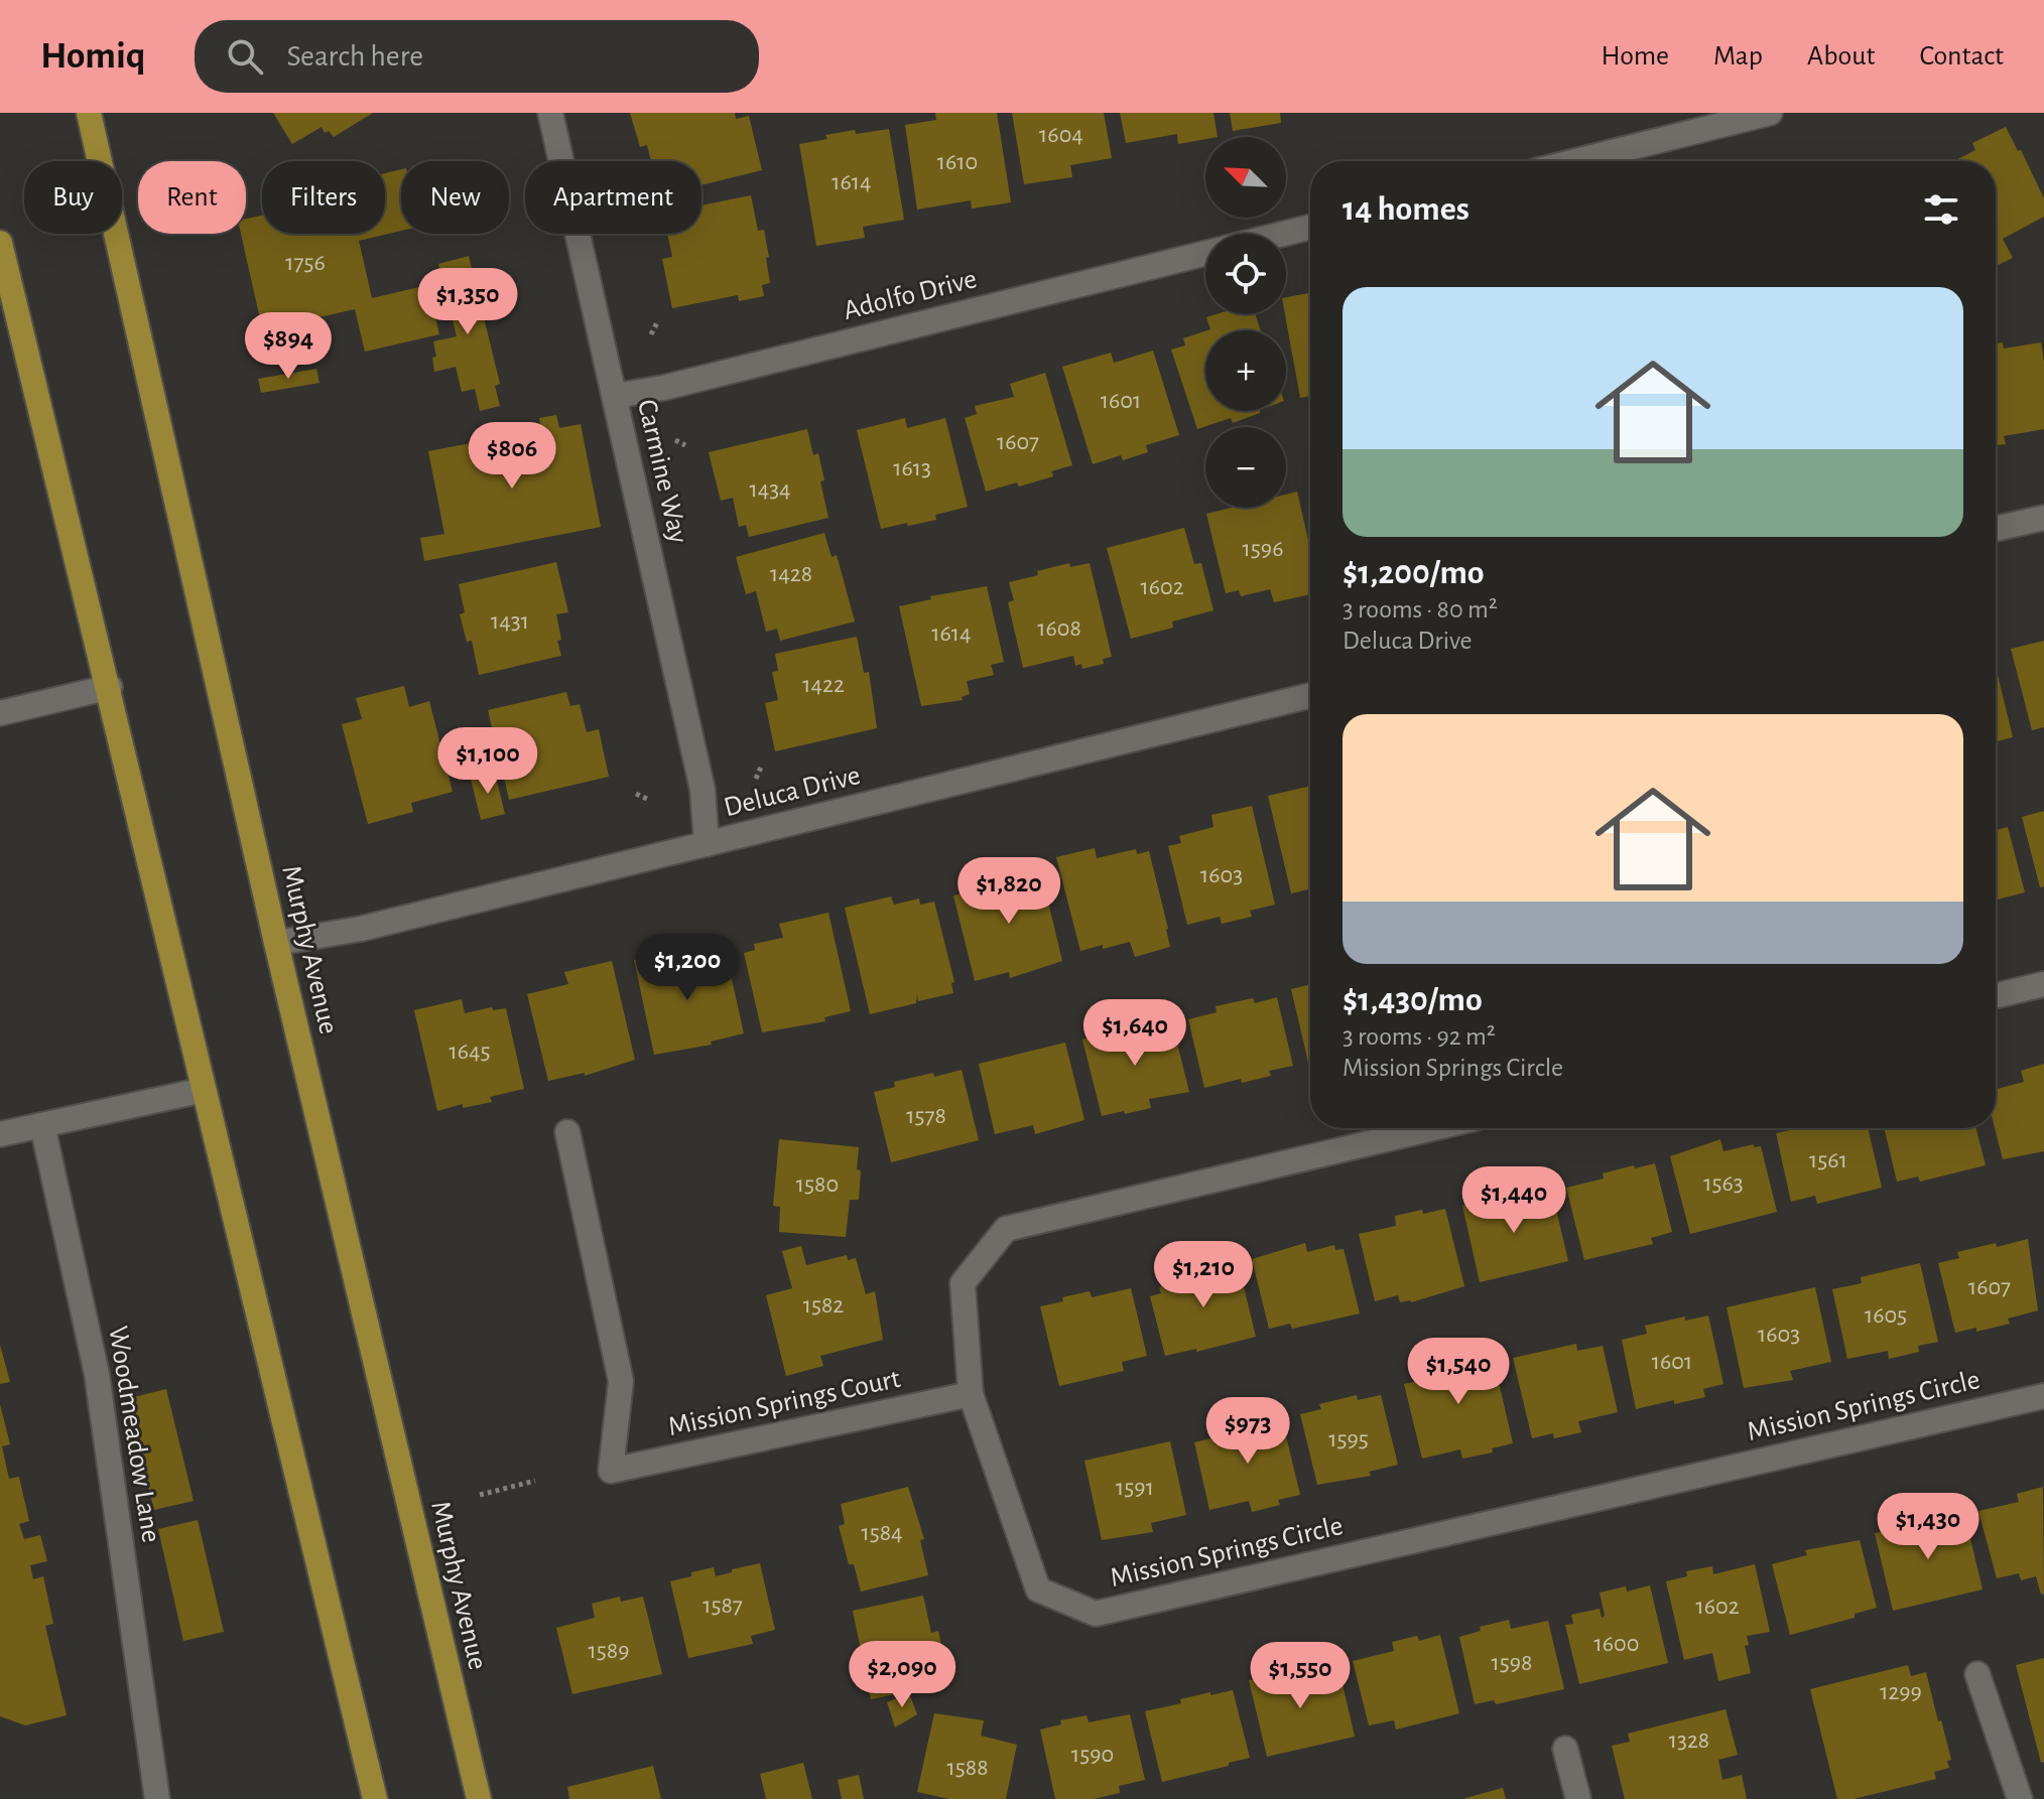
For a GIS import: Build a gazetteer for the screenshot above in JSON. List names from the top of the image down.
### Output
{
  "streets": {
    "main road": ["Murphy Avenue"],
    "street": [
      "Adolfo Drive",
      "Carmine Way",
      "Deluca Drive",
      "Mission Springs Court",
      "Mission Springs Circle",
      "Woodmeadow Lane"
    ]
  },
  "crossings": [
    ["Adolfo Drive", "Carmine Way"],
    ["Carmine Way", "Deluca Drive"],
    ["Deluca Drive", "Murphy Avenue"],
    ["Mission Springs Court", "Mission Springs Circle"]
  ],
  "house_numbers": [
    "1604",
    "1610",
    "1614",
    "1756",
    "1601",
    "1607",
    "1613",
    "1434",
    "1596",
    "1428",
    "1602",
    "1431",
    "1608",
    "1614",
    "1422",
    "1603",
    "1645",
    "1578",
    "1561",
    "1563",
    "1580",
    "1607",
    "1582",
    "1605",
    "1603",
    "1601",
    "1595",
    "1591",
    "1584",
    "1587",
    "1602",
    "1600",
    "1589",
    "1598",
    "1299",
    "1328",
    "1590",
    "1588"
  ],
  "north": "top left",
  "page": {
    "header": "Homiq",
    "search": "Search here",
    "nav": [
      "Home",
      "Map",
      "About",
      "Contact"
    ],
    "map_buttons": ["+", "−"],
    "chip": [
      "Buy",
      "Rent",
      "Filters",
      "New",
      "Apartment"
    ],
    "heading": "14 homes",
    "list": [
      {
        "name": "$1,200/mo",
        "note": "3 rooms · 80 m² · Deluca Drive"
      },
      {
        "name": "$1,430/mo",
        "note": "3 rooms · 92 m² · Mission Springs Circle"
      }
    ],
    "price": [
      "$1,350",
      "$894",
      "$806",
      "$1,100",
      "$1,820",
      "$1,200",
      "$1,640",
      "$1,440",
      "$1,210",
      "$1,540",
      "$973",
      "$1,430",
      "$2,090",
      "$1,550"
    ]
  }
}
